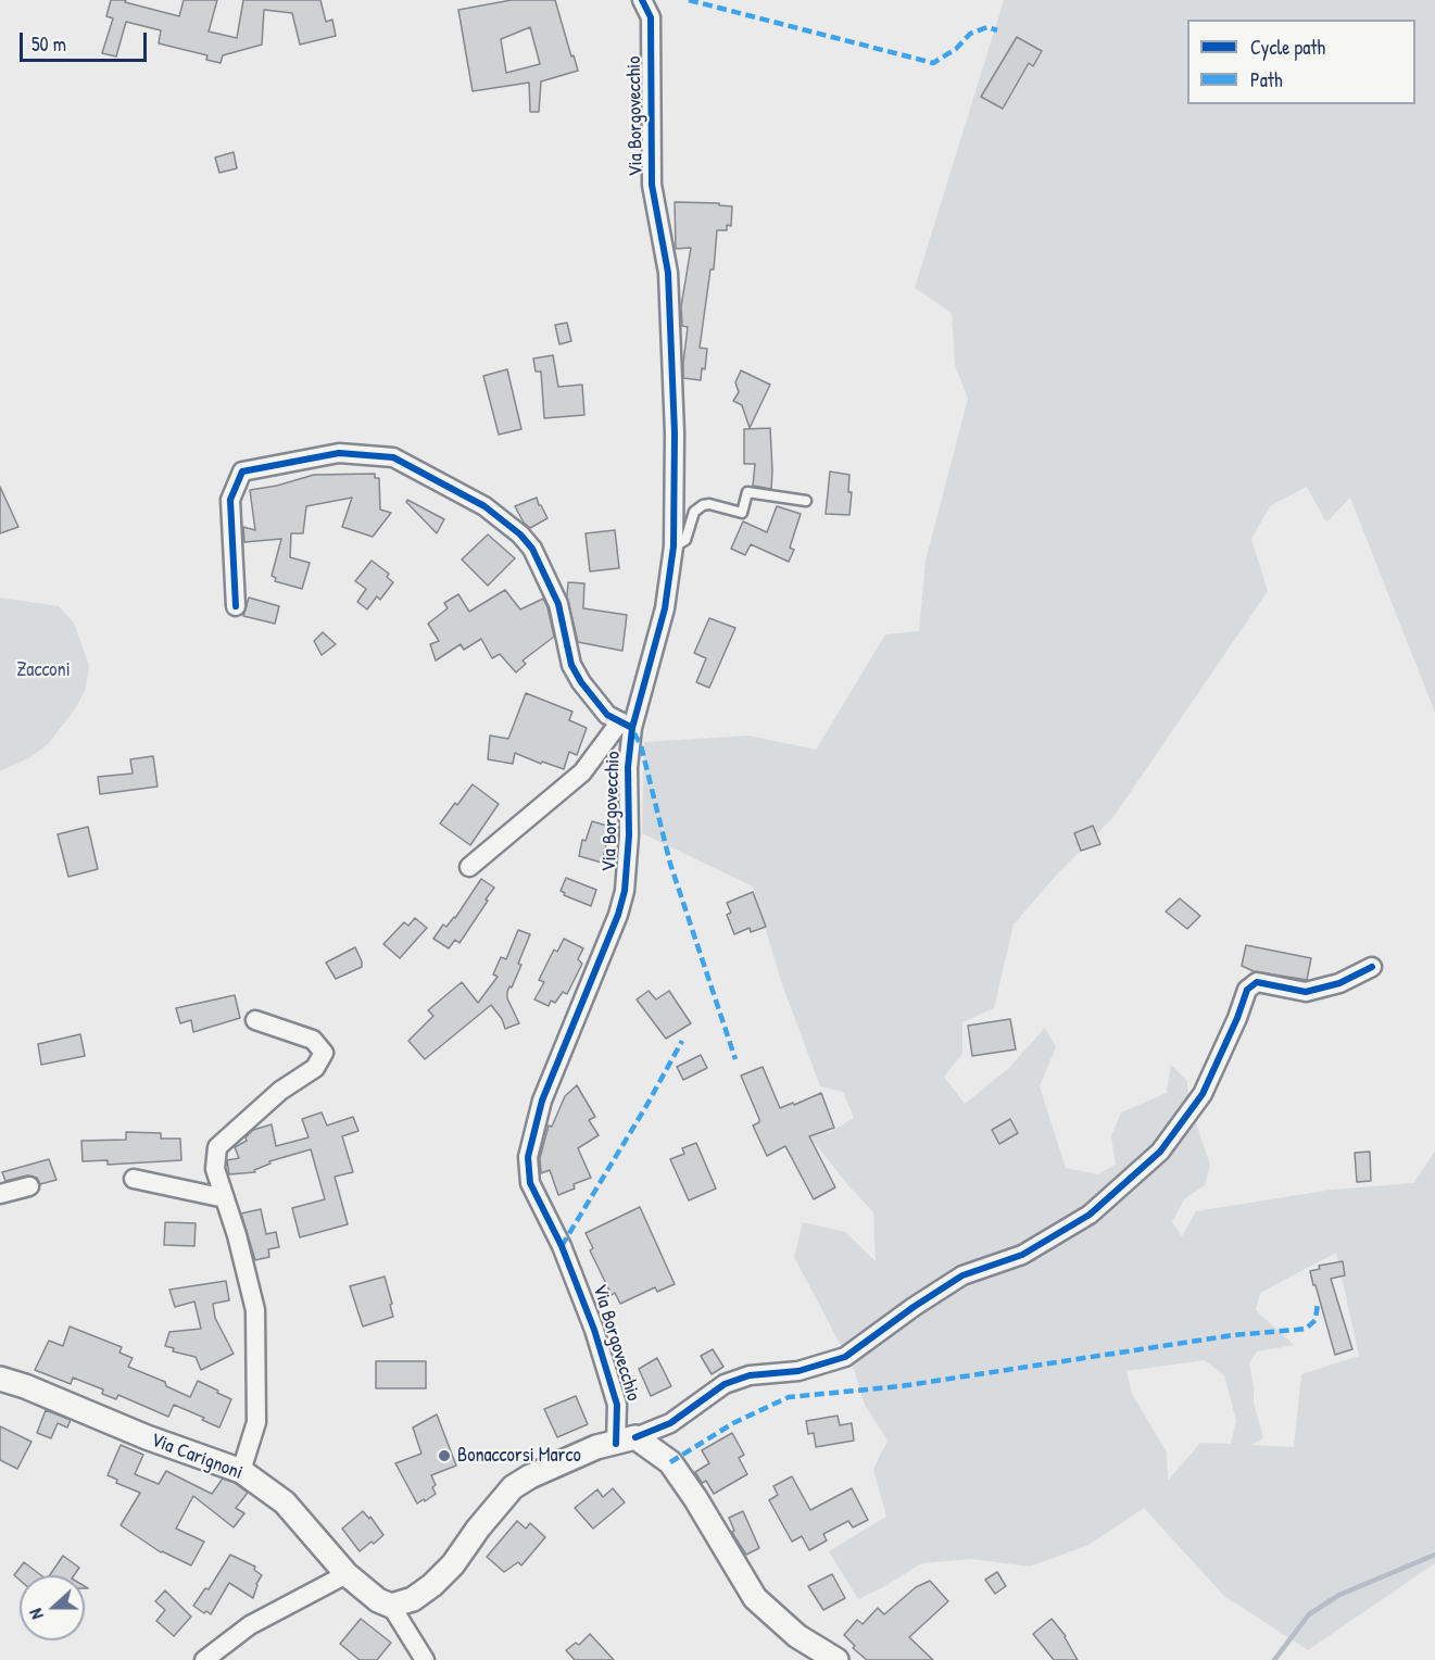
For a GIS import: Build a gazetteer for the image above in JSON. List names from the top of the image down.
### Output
{
  "streets": {
    "street": ["Via Borgovecchio", "Via Carignoni"]
  },
  "parks": ["Zacconi"],
  "places": ["Bonaccorsi Marco"],
  "legend": ["Cycle path", "Path"],
  "scale_bar": "50 m",
  "north": "left"
}
